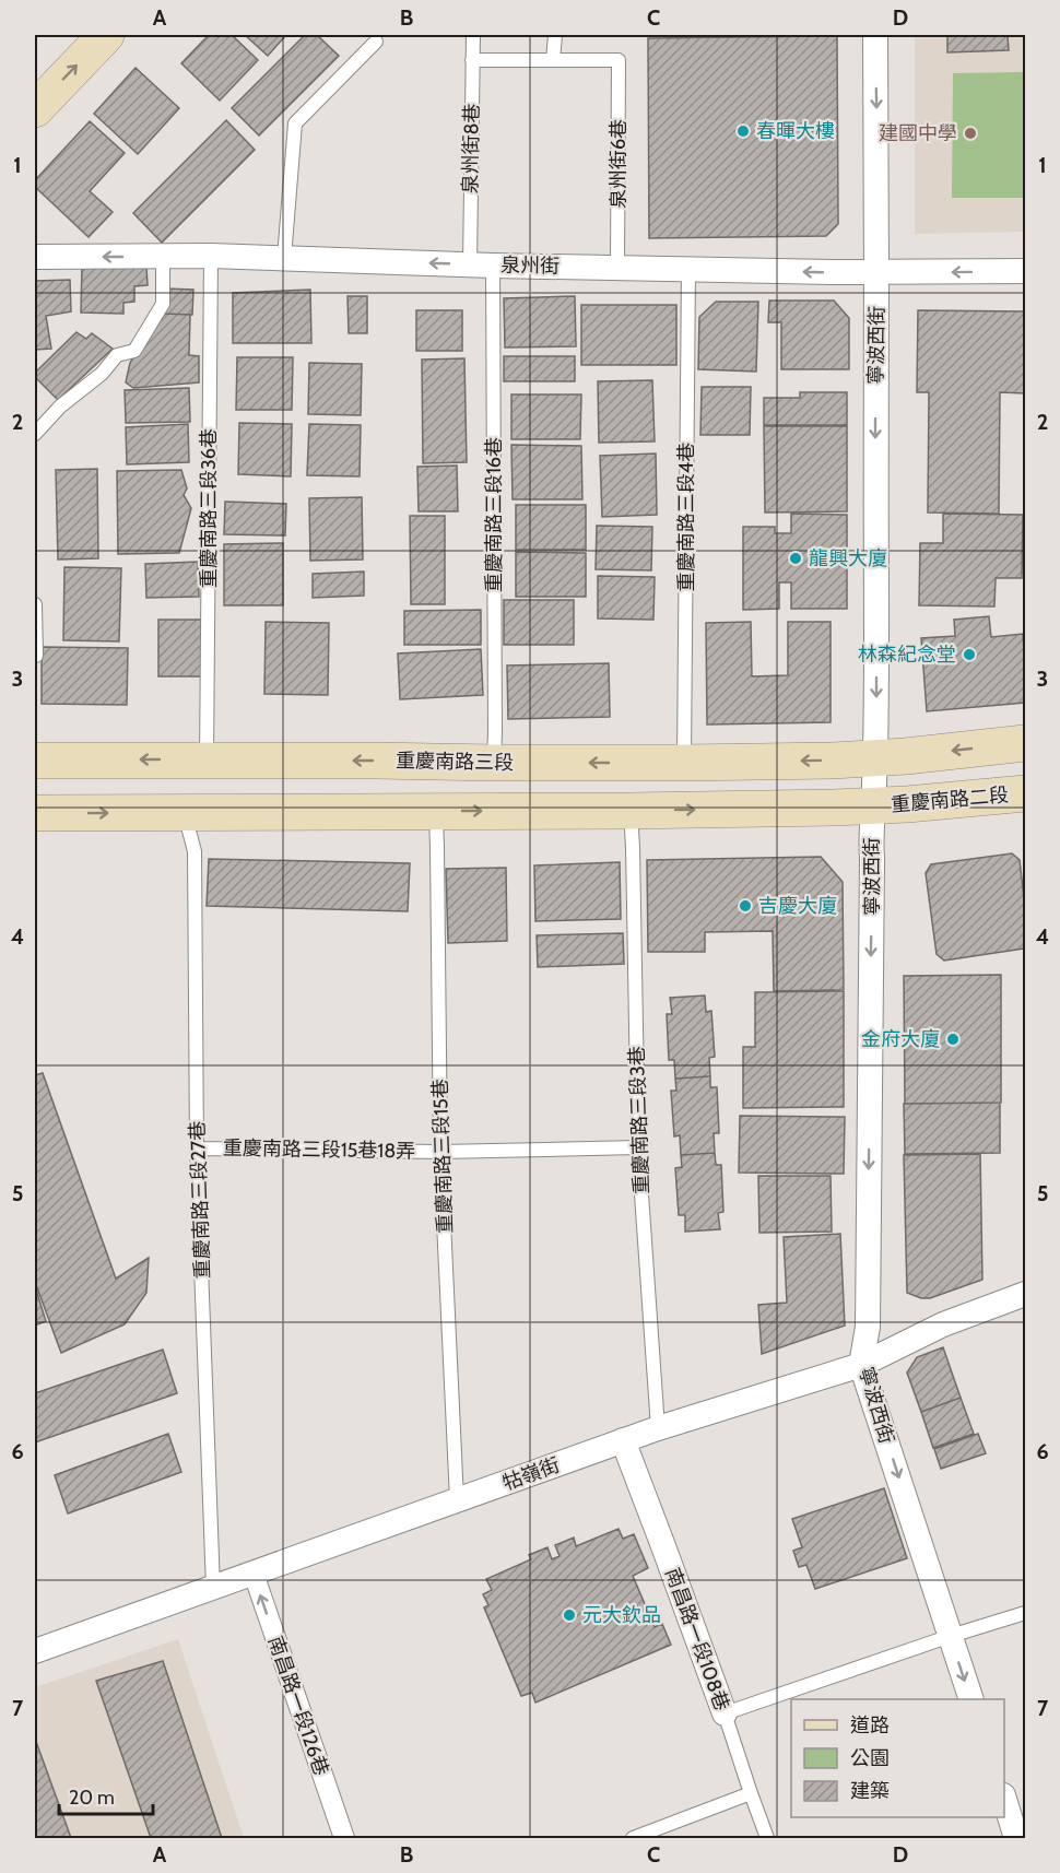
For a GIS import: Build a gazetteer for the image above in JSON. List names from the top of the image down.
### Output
{
  "streets": {
    "main road": ["重慶南路三段", "重慶南路二段"],
    "street": [
      "泉州街",
      "寧波西街",
      "牯嶺街",
      "南昌路一段108巷",
      "南昌路一段126巷"
    ],
    "lane": [
      "泉州街8巷",
      "泉州街6巷",
      "重慶南路三段36巷",
      "重慶南路三段16巷",
      "重慶南路三段4巷",
      "重慶南路三段3巷",
      "重慶南路三段15巷18弄",
      "重慶南路三段15巷",
      "重慶南路三段27巷"
    ]
  },
  "crossings": [
    ["泉州街8巷", "泉州街"],
    ["泉州街8巷", "重慶南路三段16巷"],
    ["泉州街6巷", "泉州街"],
    ["泉州街", "寧波西街"],
    ["泉州街", "重慶南路三段36巷"],
    ["泉州街", "重慶南路三段16巷"],
    ["泉州街", "重慶南路三段4巷"],
    ["寧波西街", "重慶南路三段"],
    ["寧波西街", "重慶南路二段"],
    ["寧波西街", "牯嶺街"],
    ["重慶南路三段36巷", "重慶南路三段"],
    ["重慶南路三段16巷", "重慶南路三段"],
    ["重慶南路三段4巷", "重慶南路三段"],
    ["重慶南路三段3巷", "重慶南路三段15巷18弄"],
    ["重慶南路三段3巷", "牯嶺街"],
    ["重慶南路三段15巷18弄", "重慶南路三段15巷"],
    ["重慶南路三段15巷18弄", "重慶南路三段27巷"],
    ["重慶南路三段15巷", "牯嶺街"],
    ["重慶南路三段27巷", "牯嶺街"],
    ["牯嶺街", "南昌路一段108巷"],
    ["牯嶺街", "南昌路一段126巷"]
  ],
  "one_way": ["泉州街", "寧波西街", "南昌路一段126巷"],
  "places": [
    "春暉大樓",
    "建國中學",
    "龍興大廈",
    "林森紀念堂",
    "吉慶大廈",
    "金府大廈",
    "元大欽品"
  ],
  "legend": ["道路", "公園", "建築"],
  "scale_bar": "20 m",
  "grid": {
    "columns": [
      "A",
      "B",
      "C",
      "D"
    ],
    "rows": [
      "1",
      "2",
      "3",
      "4",
      "5",
      "6",
      "7"
    ]
  }
}
